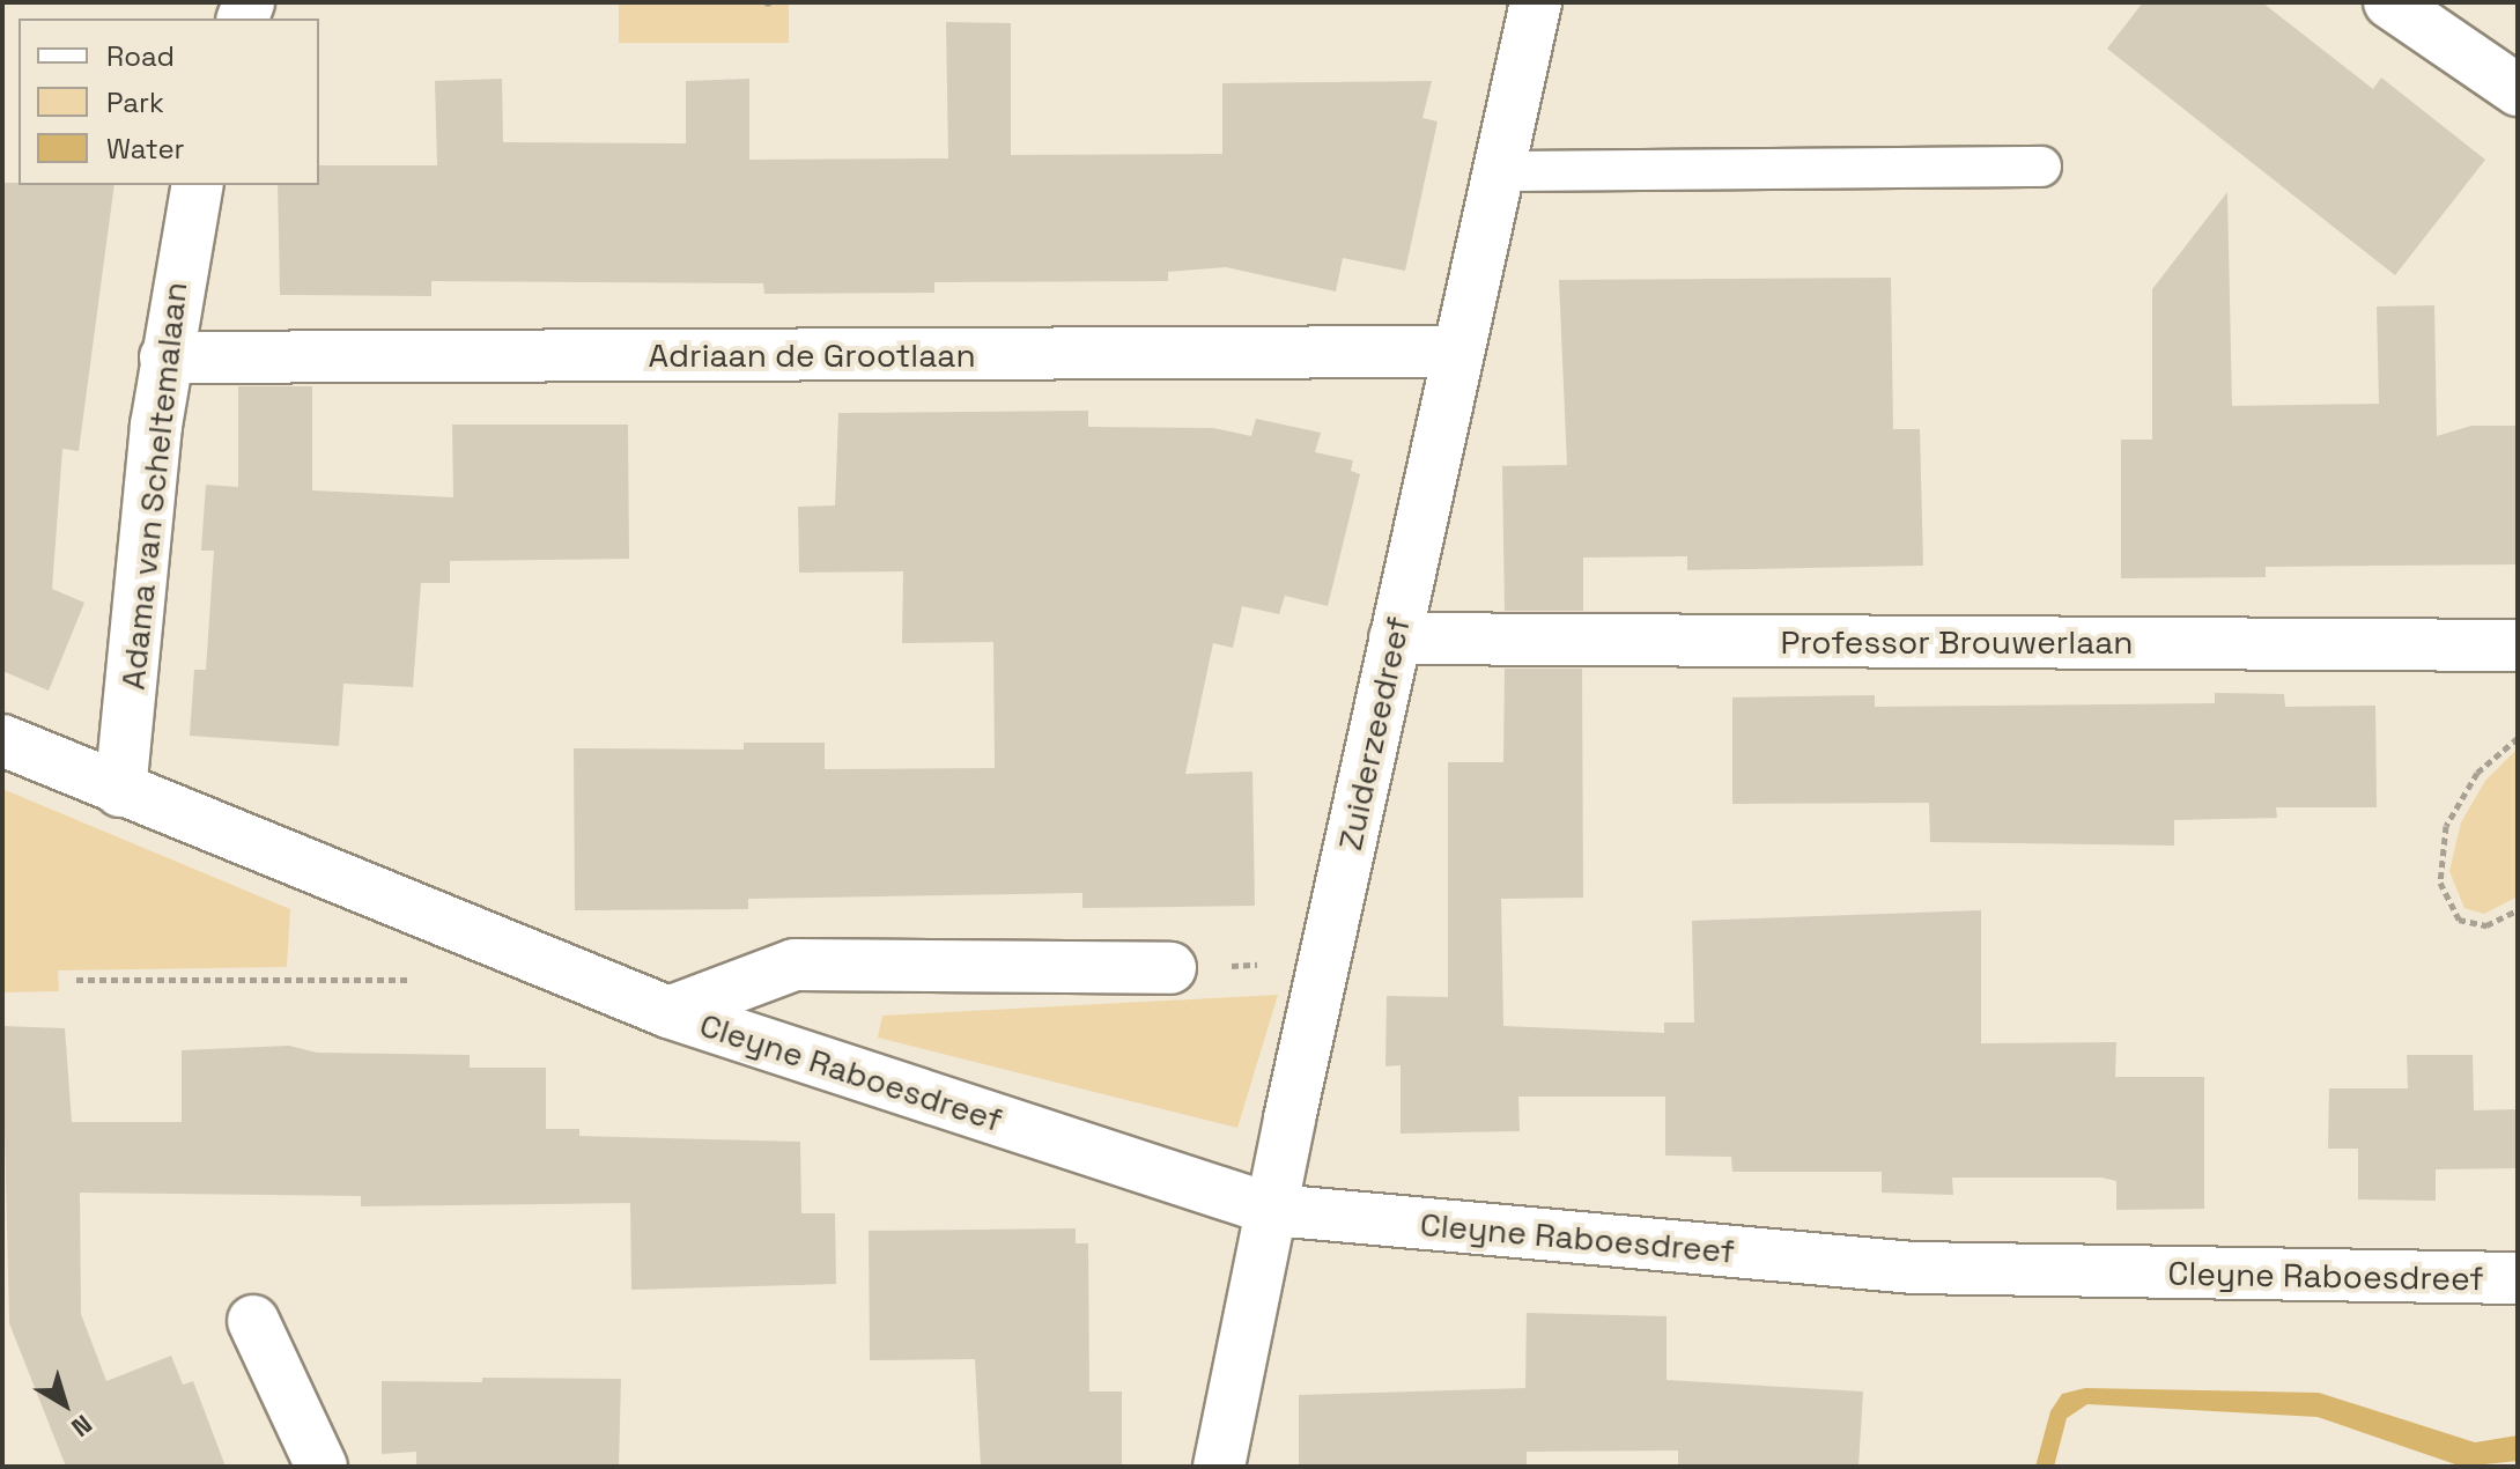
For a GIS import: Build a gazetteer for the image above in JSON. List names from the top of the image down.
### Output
{
  "streets": {
    "street": [
      "Adriaan de Grootlaan",
      "Adama van Scheltemalaan",
      "Professor Brouwerlaan",
      "Zuiderzeedreef",
      "Cleyne Raboesdreef"
    ]
  },
  "crossings": [
    ["Adriaan de Grootlaan", "Adama van Scheltemalaan"],
    ["Adriaan de Grootlaan", "Zuiderzeedreef"],
    ["Adama van Scheltemalaan", "Cleyne Raboesdreef"],
    ["Professor Brouwerlaan", "Zuiderzeedreef"],
    ["Zuiderzeedreef", "Cleyne Raboesdreef"]
  ],
  "legend": ["Road", "Park", "Water"],
  "north": "bottom right"
}
